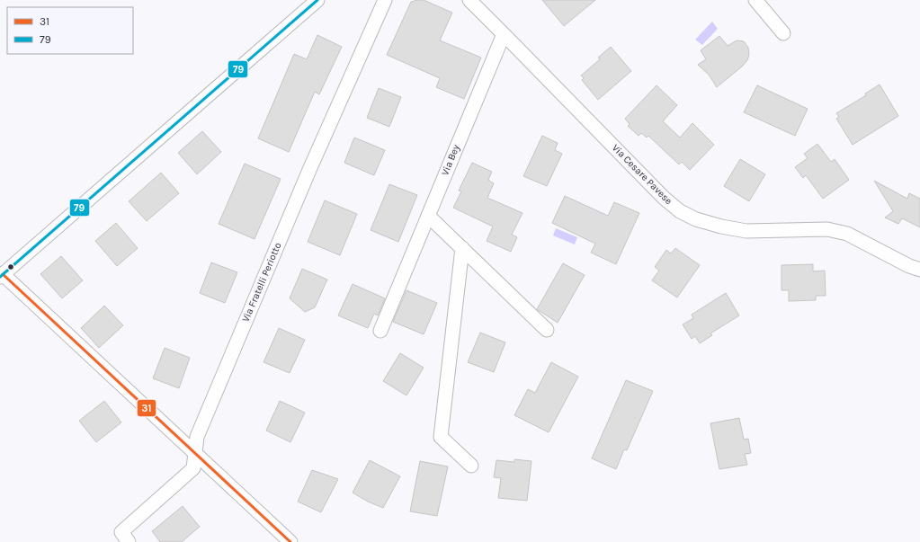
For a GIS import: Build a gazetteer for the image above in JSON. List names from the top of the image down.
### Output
{
  "streets": {
    "street": ["Via Bey", "Via Cesare Pavese", "Via Fratelli Periotto"]
  },
  "crossings": [
    ["Via Bey", "Via Cesare Pavese"]
  ],
  "lines": ["transit line 79", "transit line 31"],
  "legend": ["31", "79"]
}
